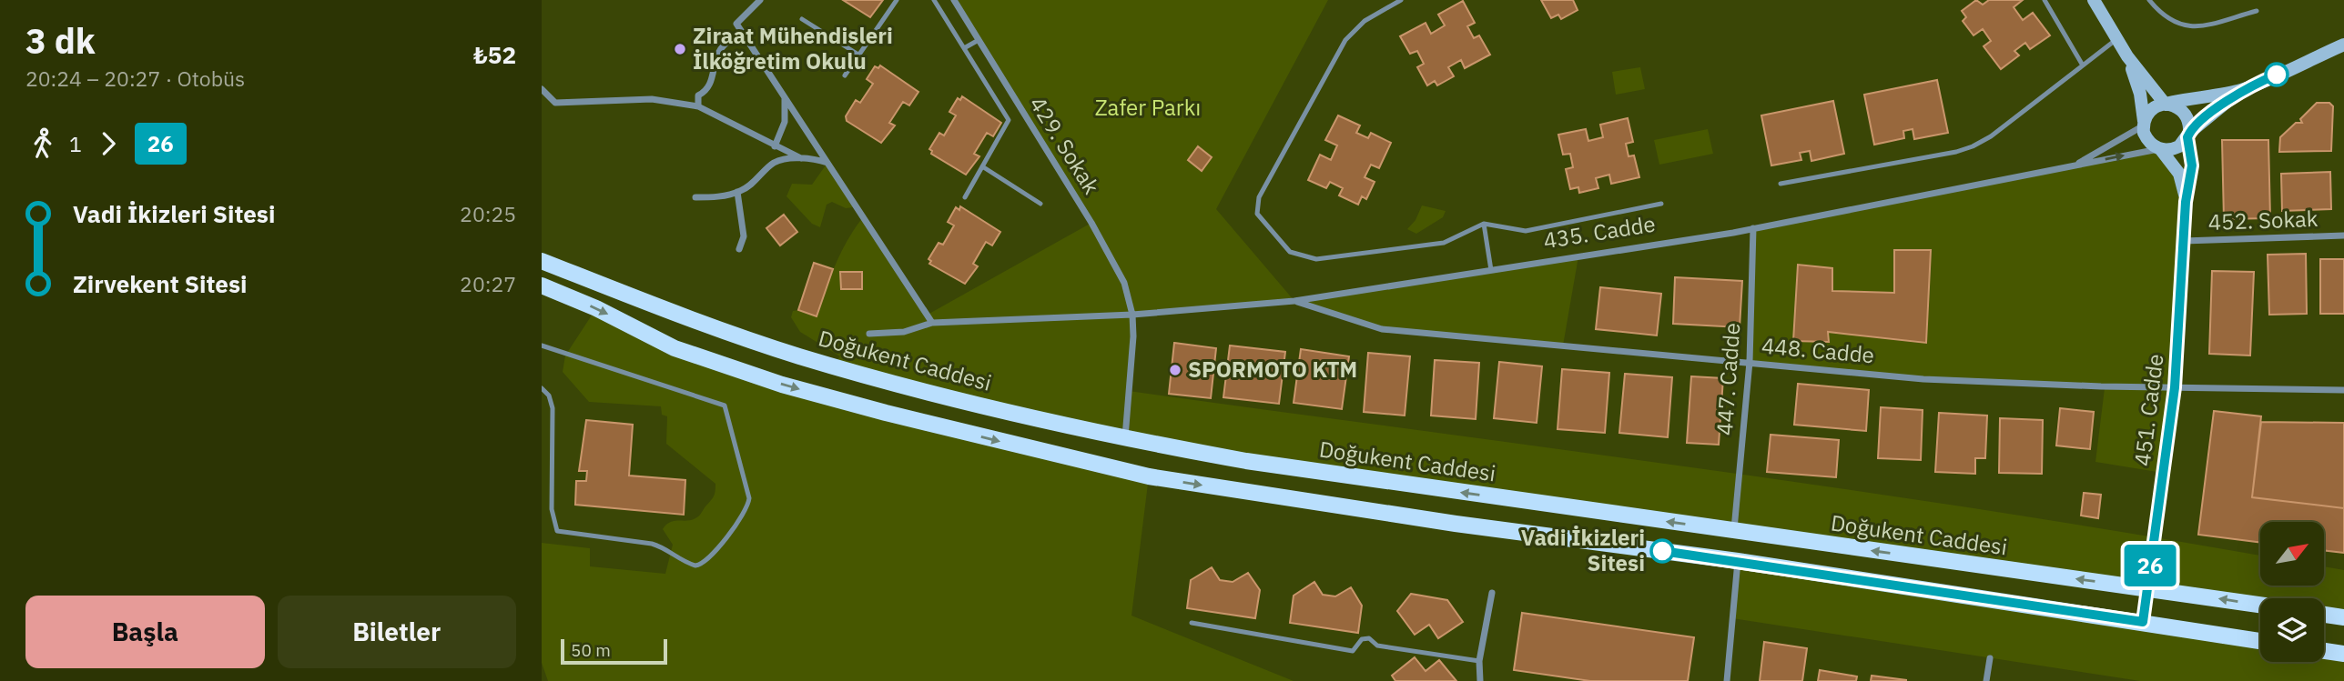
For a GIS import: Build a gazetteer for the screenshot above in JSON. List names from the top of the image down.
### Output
{
  "streets": {
    "main road": ["Doğukent Caddesi"],
    "street": [
      "429. Sokak",
      "452. Sokak",
      "435. Cadde",
      "448. Cadde",
      "447. Cadde",
      "451. Cadde"
    ]
  },
  "crossings": [
    ["429. Sokak", "435. Cadde"],
    ["429. Sokak", "Doğukent Caddesi"],
    ["452. Sokak", "451. Cadde"],
    ["435. Cadde", "448. Cadde"],
    ["435. Cadde", "447. Cadde"],
    ["448. Cadde", "447. Cadde"],
    ["448. Cadde", "451. Cadde"],
    ["Doğukent Caddesi", "447. Cadde"],
    ["Doğukent Caddesi", "451. Cadde"]
  ],
  "parks": ["Zafer Parkı"],
  "places": ["Ziraat Mühendisleri İlköğretim Okulu", "SPORMOTO KTM", "Vadi İkizleri Sitesi"],
  "lines": ["bus line 26"],
  "scale_bar": "50 m",
  "north": "top right",
  "page": {
    "heading": ["3 dk", "20:24 – 20:27 · Otobüs", "₺52"],
    "on_map": "26",
    "legs": ["1", "26"],
    "list": [
      {
        "name": "Vadi İkizleri Sitesi",
        "value": "20:25"
      },
      {
        "name": "Zirvekent Sitesi",
        "value": "20:27"
      }
    ],
    "buttons": ["Başla", "Biletler"],
    "scale": "50 m"
  }
}
